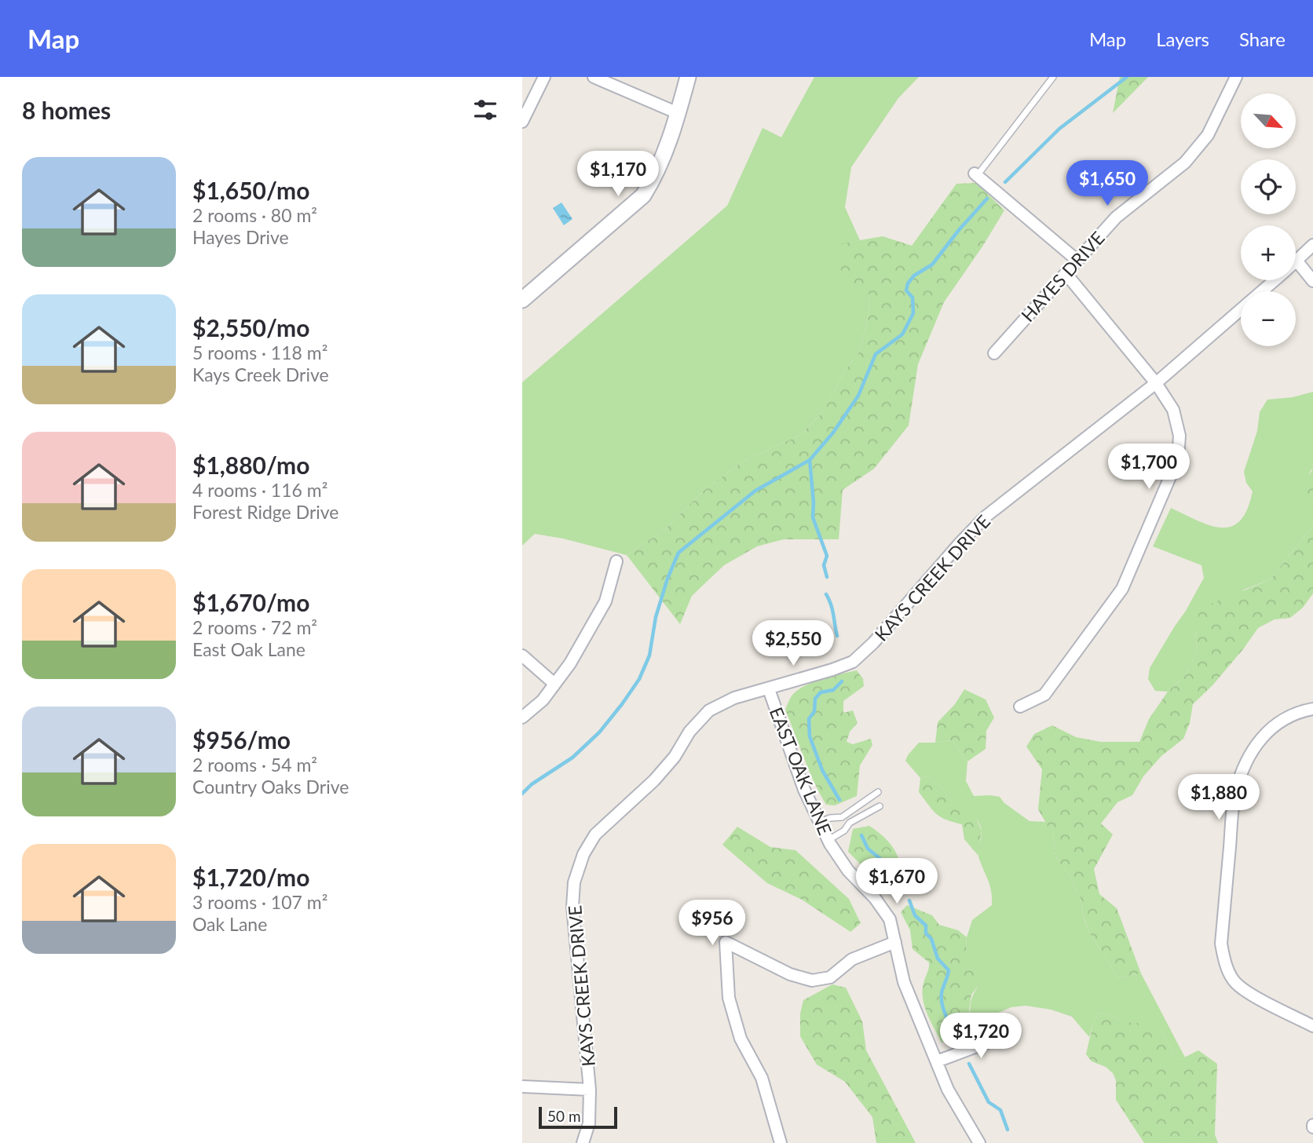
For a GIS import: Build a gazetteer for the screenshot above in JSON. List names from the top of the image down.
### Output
{
  "streets": {
    "street": ["HAYES DRIVE", "KAYS CREEK DRIVE", "EAST OAK LANE"]
  },
  "crossings": [
    ["KAYS CREEK DRIVE", "EAST OAK LANE"]
  ],
  "scale_bar": "50 m",
  "north": "bottom right",
  "page": {
    "header": "Map",
    "nav": ["Map", "Layers", "Share"],
    "heading": "8 homes",
    "map_buttons": ["+", "−"],
    "list": [
      {
        "name": "$1,650/mo",
        "note": "2 rooms · 80 m² · Hayes Drive"
      },
      {
        "name": "$2,550/mo",
        "note": "5 rooms · 118 m² · Kays Creek Drive"
      },
      {
        "name": "$1,880/mo",
        "note": "4 rooms · 116 m² · Forest Ridge Drive"
      },
      {
        "name": "$1,670/mo",
        "note": "2 rooms · 72 m² · East Oak Lane"
      },
      {
        "name": "$956/mo",
        "note": "2 rooms · 54 m² · Country Oaks Drive"
      },
      {
        "name": "$1,720/mo",
        "note": "3 rooms · 107 m² · Oak Lane"
      }
    ],
    "price": [
      "$1,170",
      "$1,650",
      "$1,700",
      "$2,550",
      "$1,880",
      "$1,670",
      "$956",
      "$1,720"
    ],
    "scale": "50 m"
  }
}
